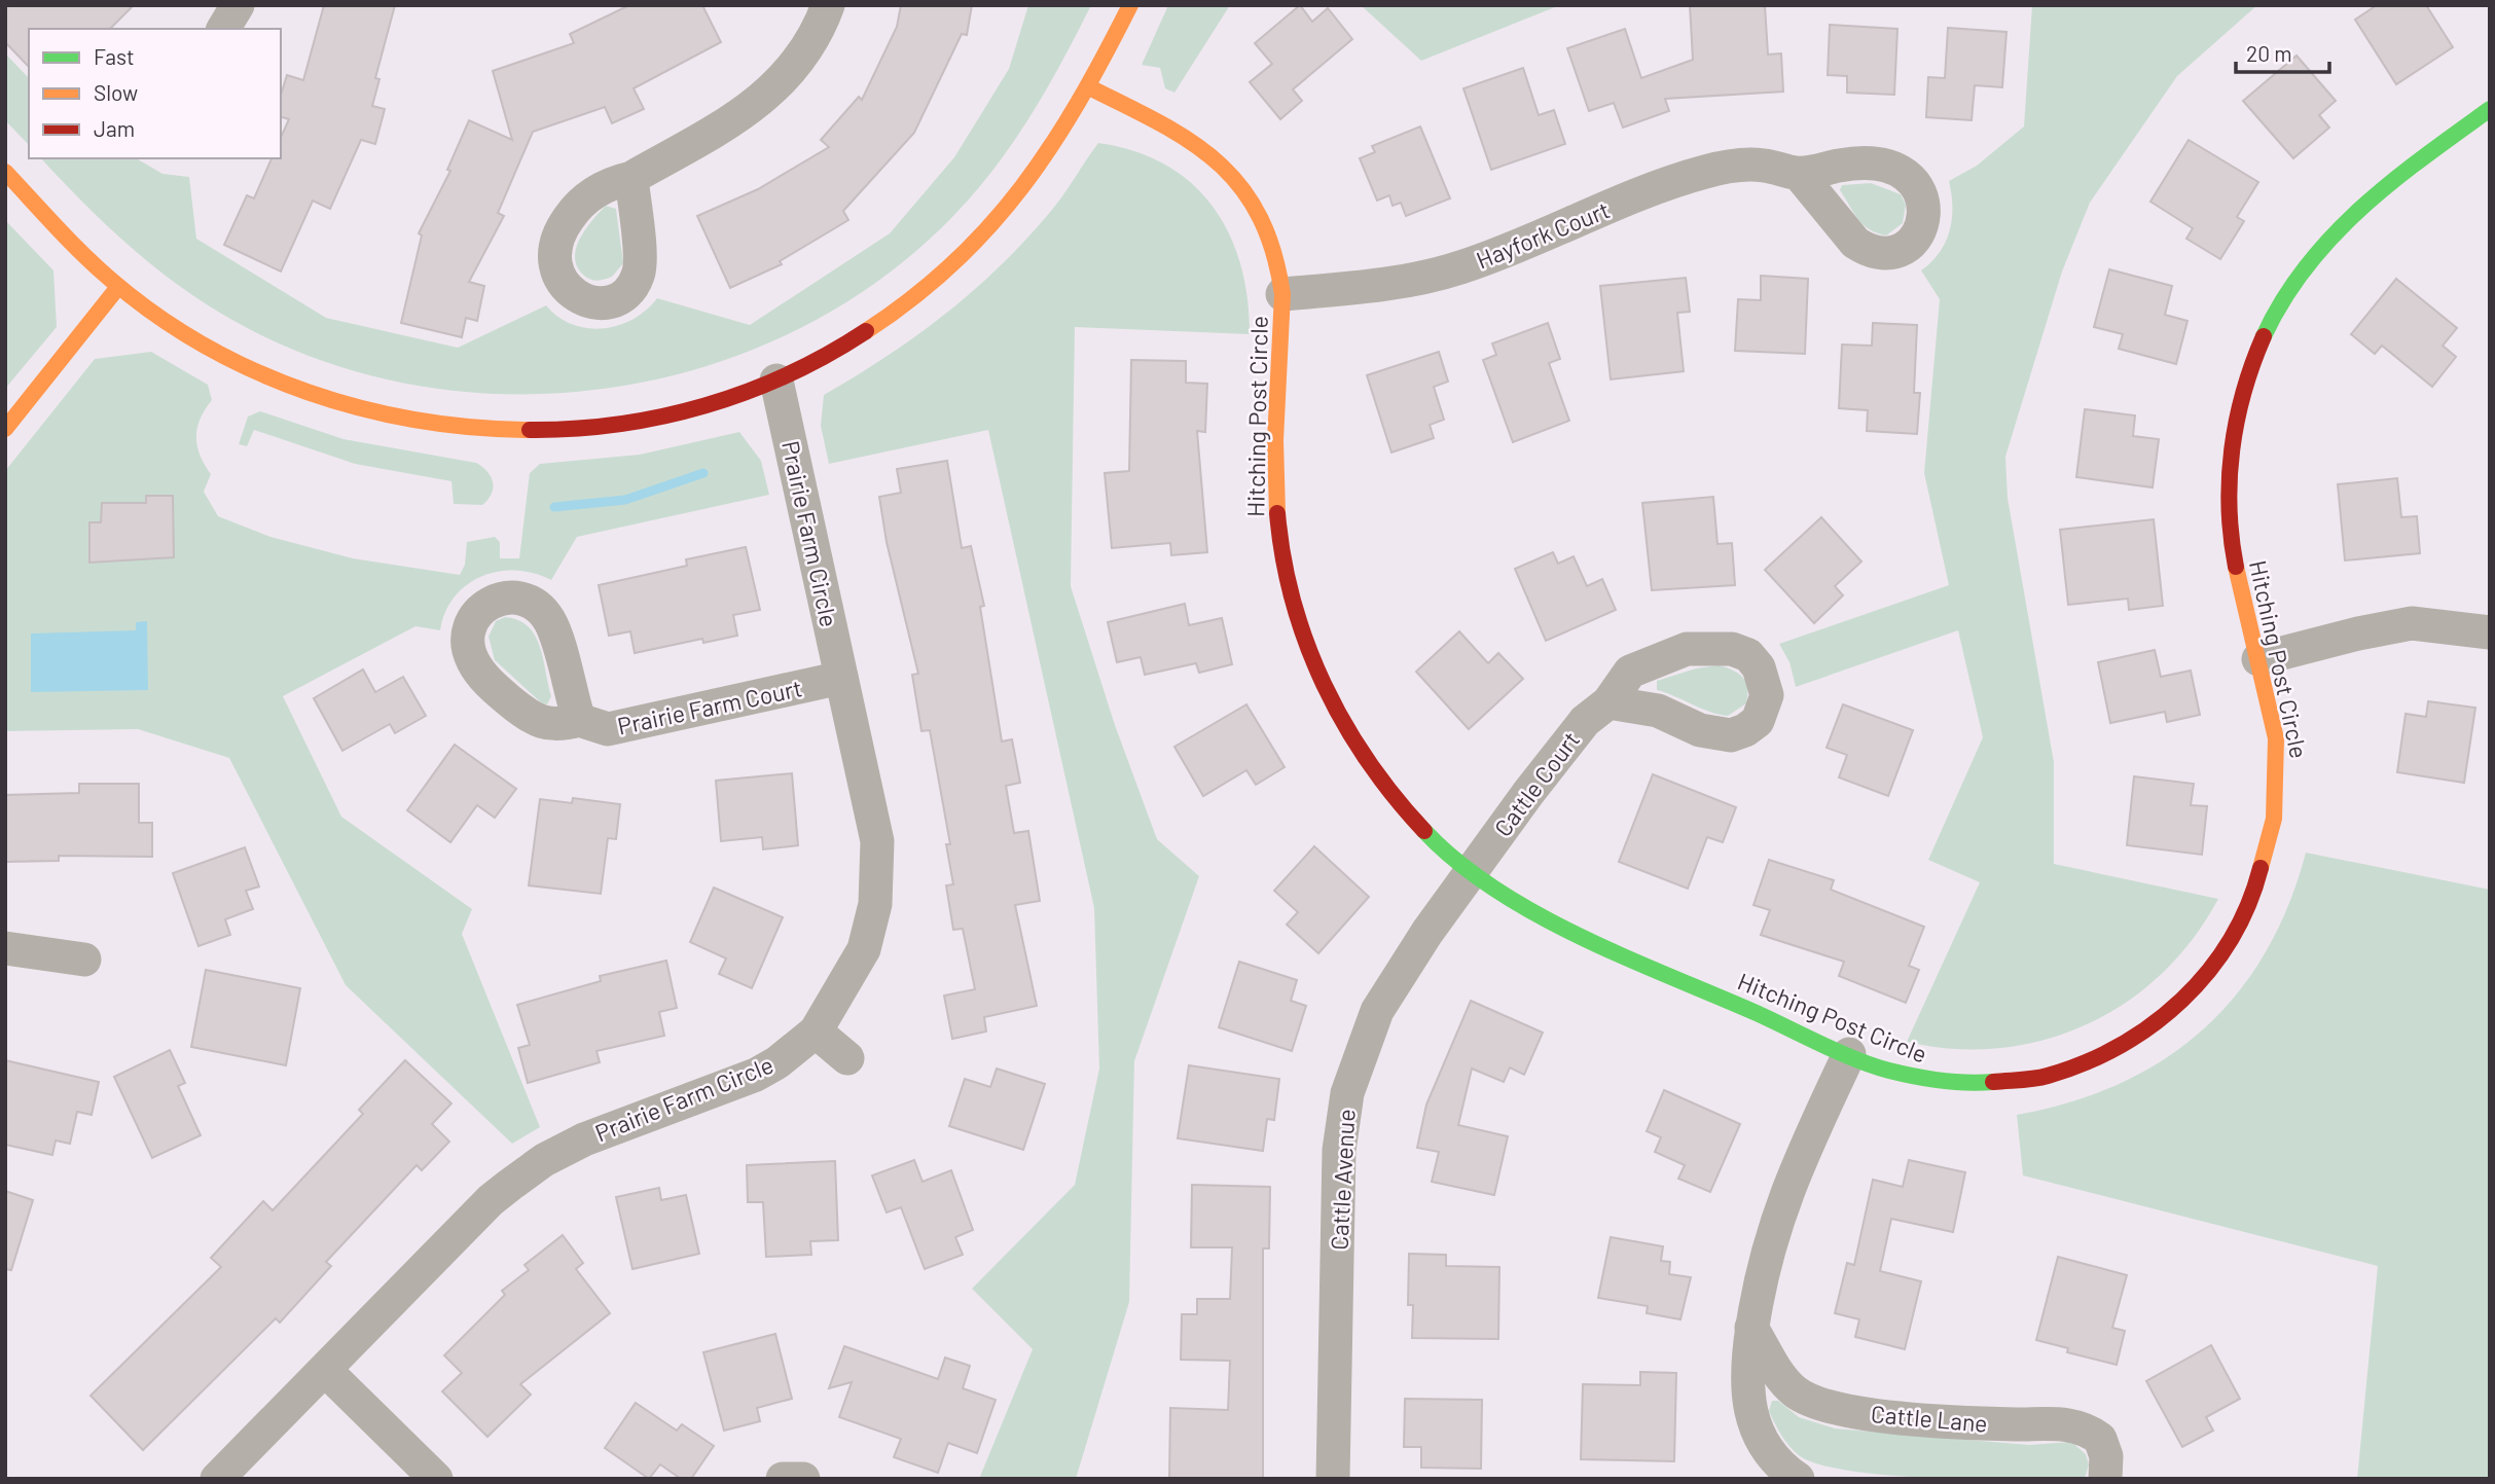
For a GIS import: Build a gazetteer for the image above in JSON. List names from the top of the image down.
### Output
{
  "streets": {
    "street": [
      "Hayfork Court",
      "Hitching Post Circle",
      "Prairie Farm Circle",
      "Prairie Farm Court",
      "Cattle Court",
      "Cattle Avenue",
      "Cattle Lane"
    ]
  },
  "crossings": [
    ["Hayfork Court", "Hitching Post Circle"],
    ["Hitching Post Circle", "Cattle Court"],
    ["Hitching Post Circle", "Cattle Avenue"],
    ["Prairie Farm Circle", "Prairie Farm Court"],
    ["Cattle Court", "Cattle Avenue"]
  ],
  "legend": ["Fast", "Slow", "Jam"],
  "scale_bar": "20 m"
}
